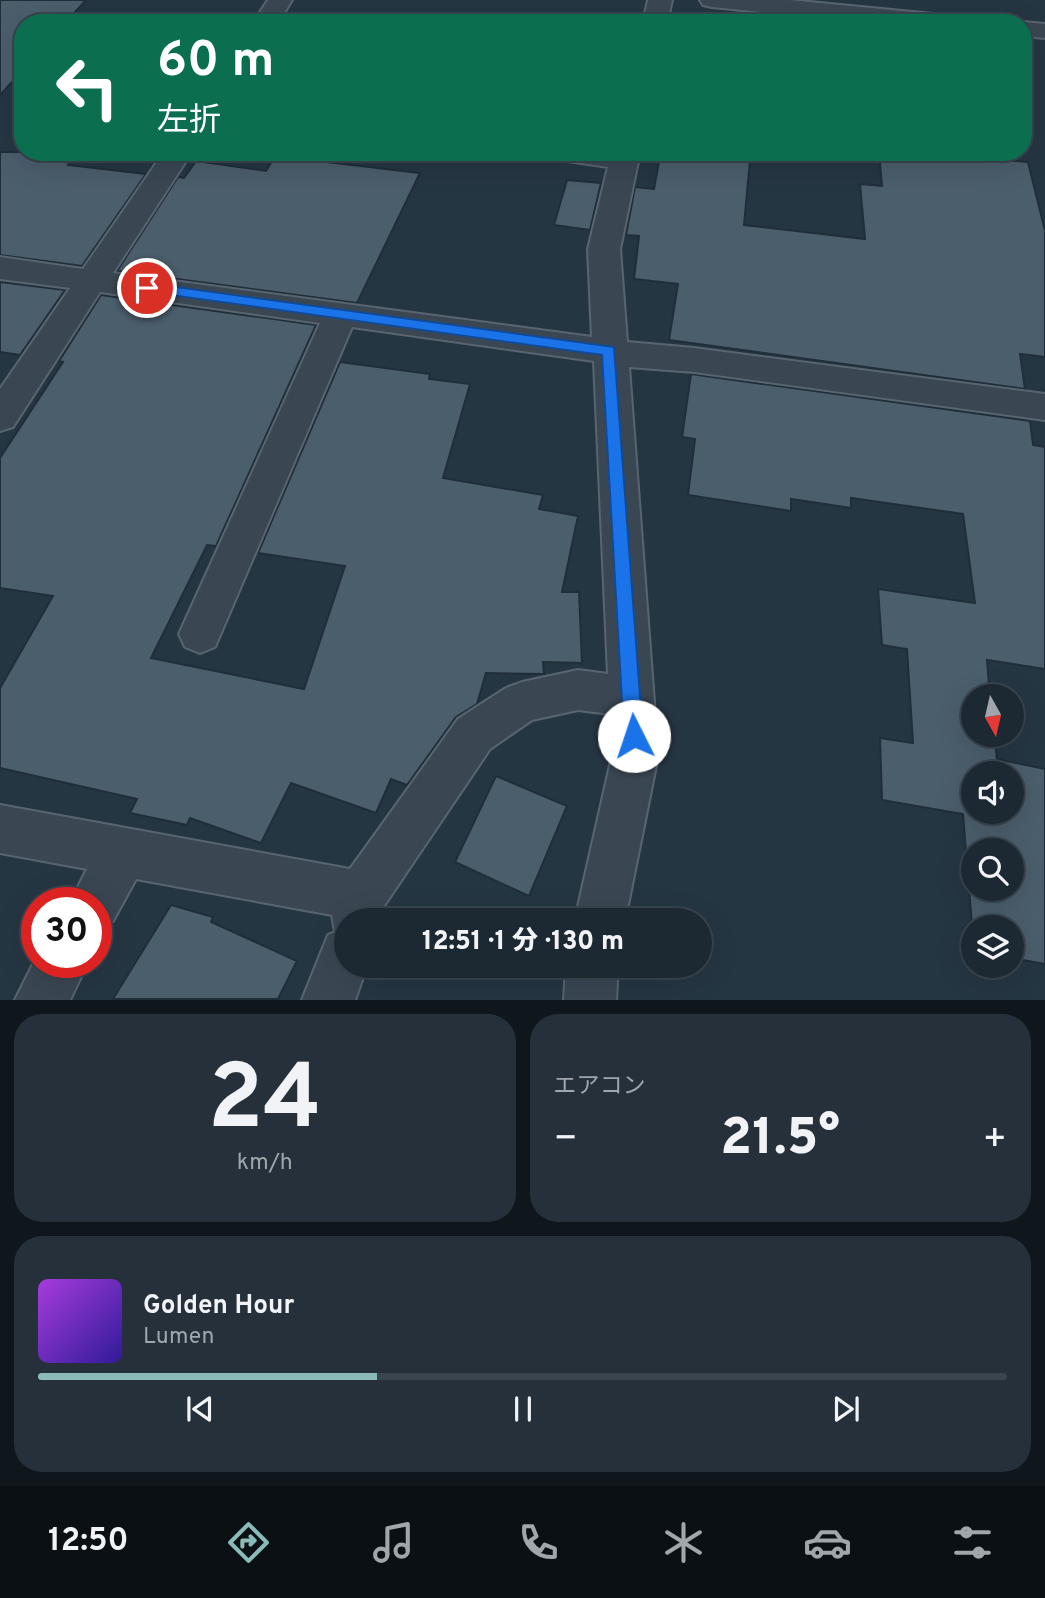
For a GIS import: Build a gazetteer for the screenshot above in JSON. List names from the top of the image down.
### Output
{
  "north": "bottom",
  "page": {
    "turn": ["60 m", "左折"],
    "limit": "30",
    "trip": "12:51 · 1 分 · 130 m",
    "tile": [
      ["24", "km/h"],
      "エアコン"
    ],
    "heat": ["−", "21.5°", "+"],
    "song": ["Golden Hour", "Lumen"],
    "tabs": "12:50"
  }
}
